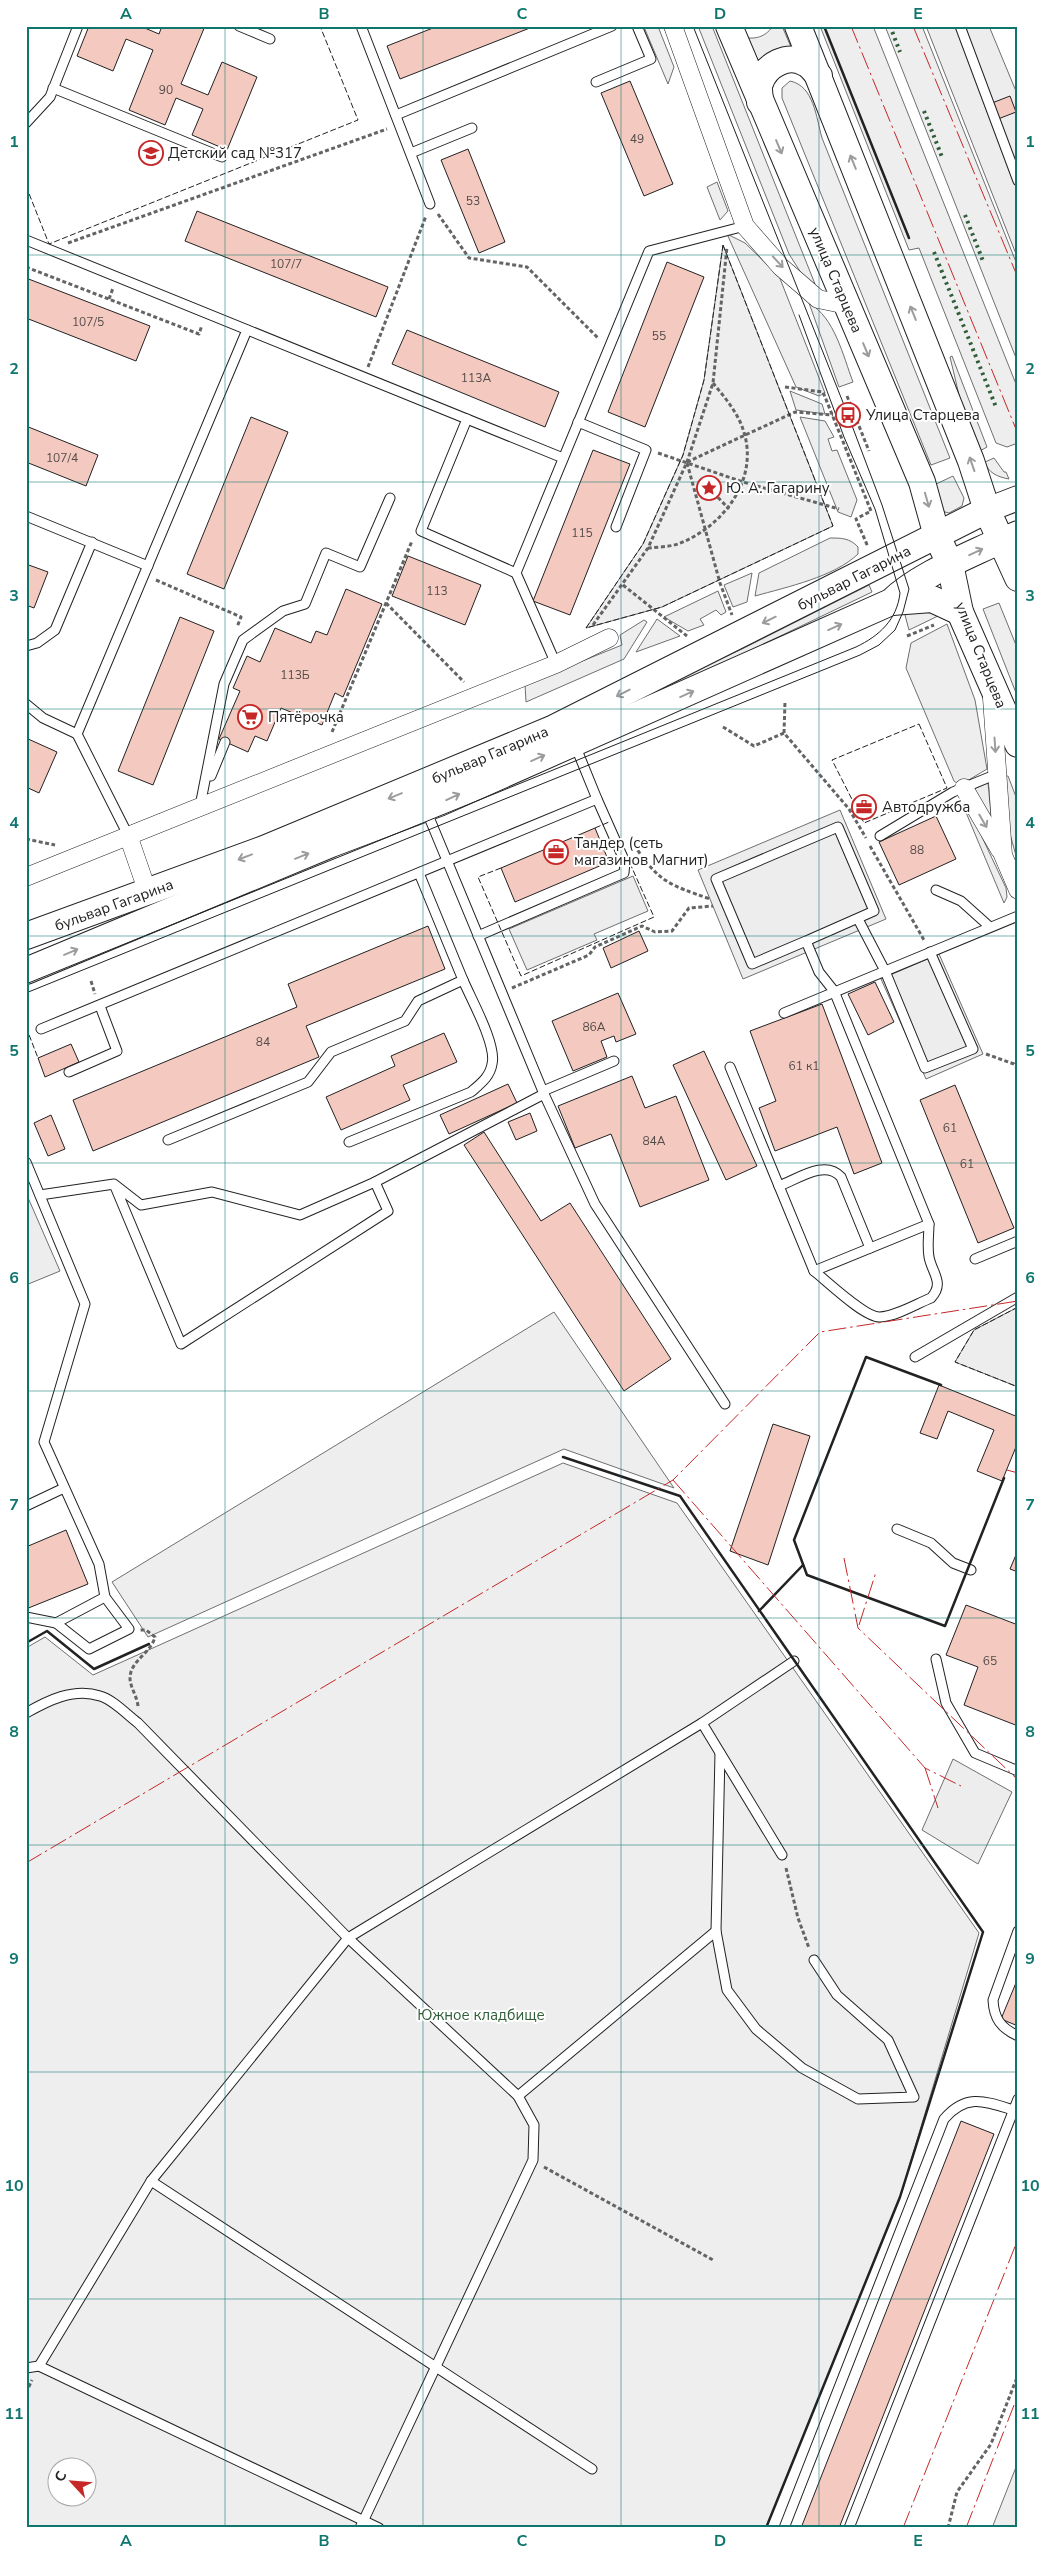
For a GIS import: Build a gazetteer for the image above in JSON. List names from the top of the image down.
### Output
{
  "streets": {
    "main road": ["улица Старцева", "бульвар Гагарина"]
  },
  "crossings": [
    ["улица Старцева", "бульвар Гагарина"]
  ],
  "parks": ["Южное кладбище"],
  "places": {
    "school or university": ["Детский сад №317"],
    "bus stop": ["Улица Старцева"],
    "place": ["Ю. А. Гагарину"],
    "supermarket": ["Пятёрочка"],
    "office": ["Автодружба", "Тандер (сеть магазинов Магнит)"]
  },
  "house_numbers": [
    "90",
    "49",
    "53",
    "107/7",
    "107/5",
    "55",
    "113А",
    "107/4",
    "115",
    "113",
    "113Б",
    "88",
    "86А",
    "84",
    "61 к1",
    "61",
    "84А",
    "61",
    "65"
  ],
  "north": "top left",
  "grid": {
    "columns": [
      "A",
      "B",
      "C",
      "D",
      "E"
    ],
    "rows": [
      "1",
      "2",
      "3",
      "4",
      "5",
      "6",
      "7",
      "8",
      "9",
      "10",
      "11"
    ]
  }
}
